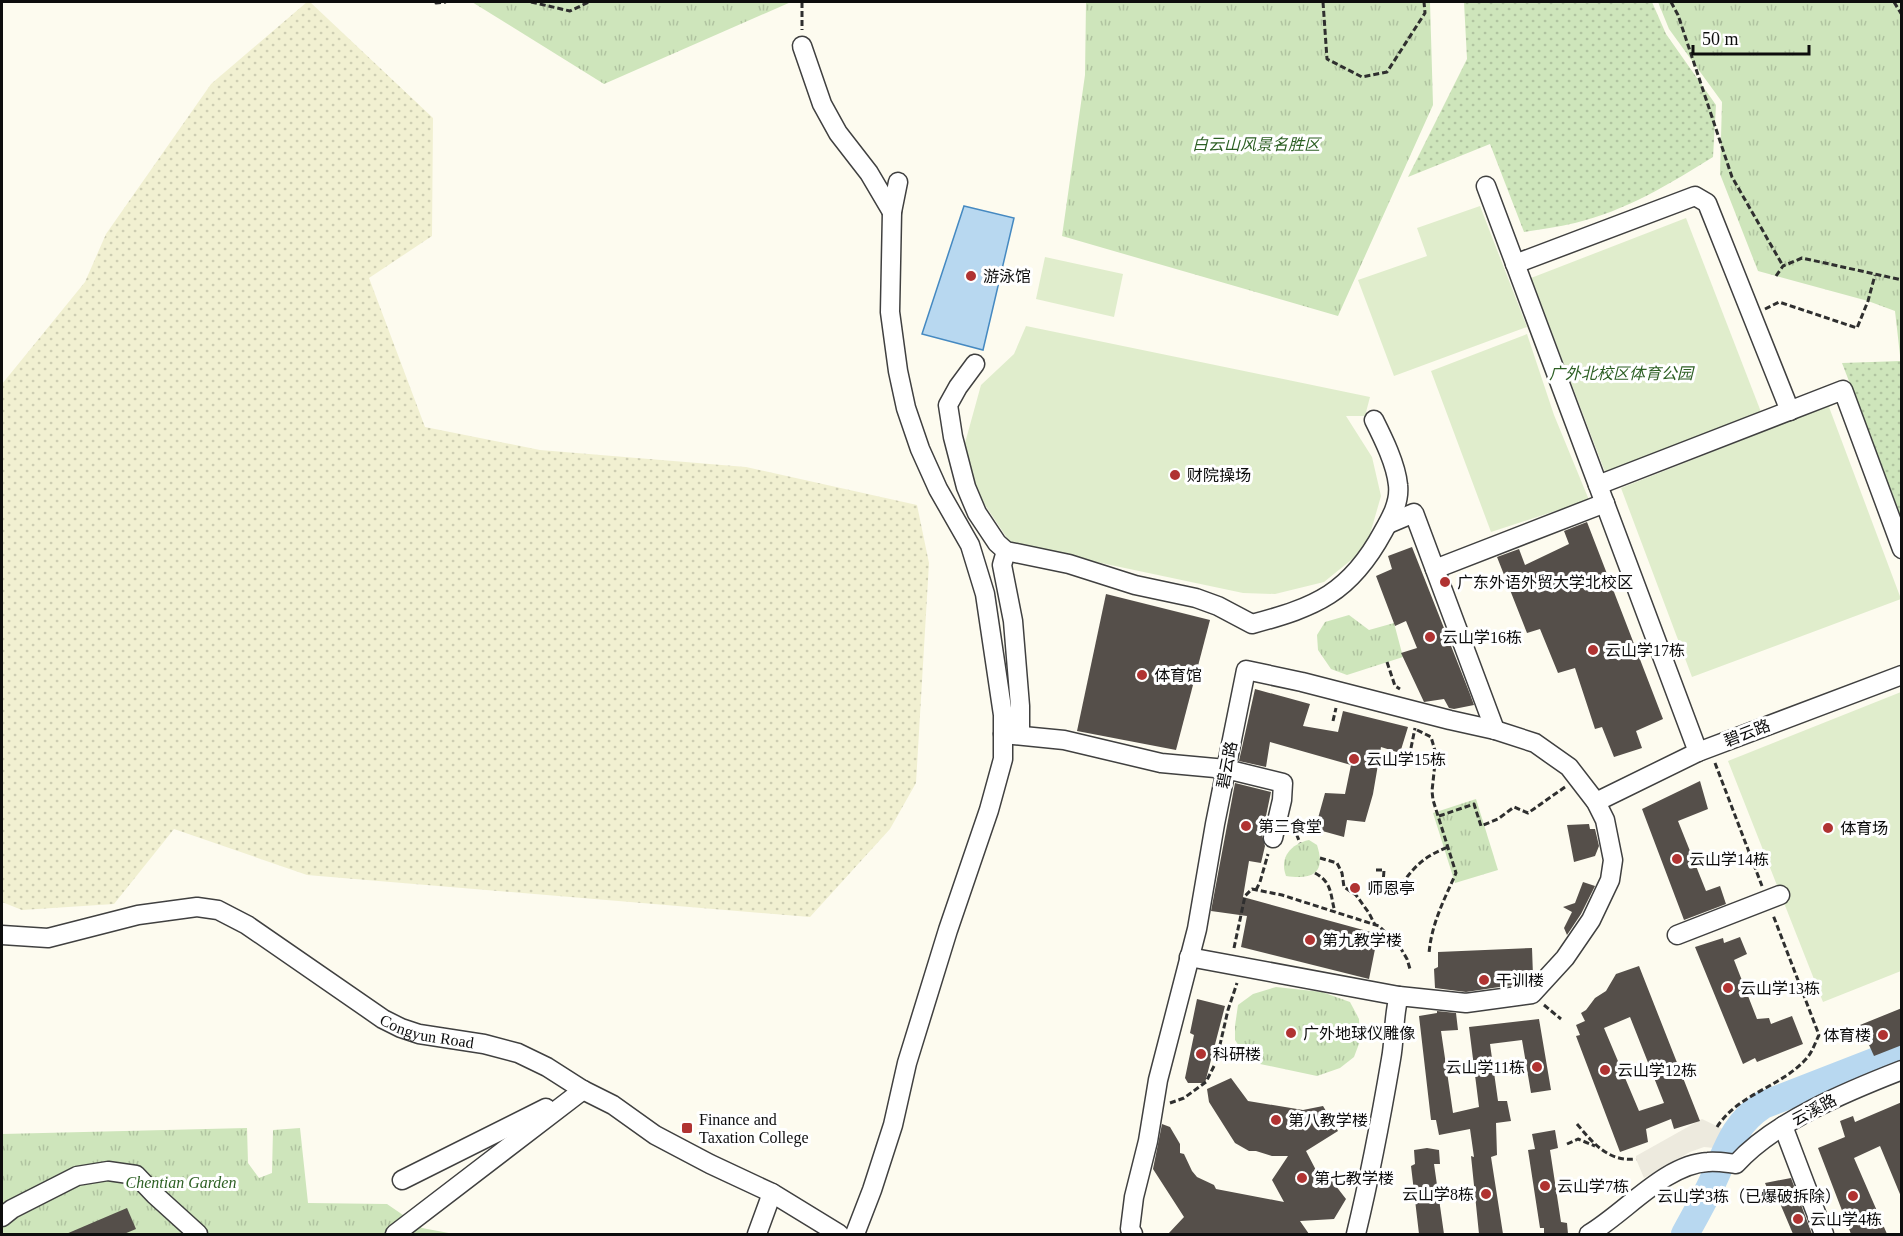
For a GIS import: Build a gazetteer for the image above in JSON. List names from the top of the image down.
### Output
{
  "streets": {
    "street": ["碧云路", "Congyun Road", "云溪路"]
  },
  "parks": ["白云山风景名胜区", "广外北校区体育公园", "Chentian Garden"],
  "places": {
    "other": [
      "游泳馆",
      "财院操场",
      "广东外语外贸大学北校区",
      "云山学16栋",
      "云山学17栋",
      "体育馆",
      "云山学15栋",
      "第三食堂",
      "体育场",
      "云山学14栋",
      "师恩亭",
      "第九教学楼",
      "干训楼",
      "云山学13栋",
      "广外地球仪雕像",
      "体育楼",
      "科研楼",
      "云山学11栋",
      "云山学12栋",
      "第八教学楼",
      "第七教学楼",
      "云山学7栋",
      "云山学8栋",
      "云山学3栋（已爆破拆除）",
      "云山学4栋"
    ],
    "transit": ["Finance and Taxation College"]
  },
  "scale_bar": "50 m"
}
